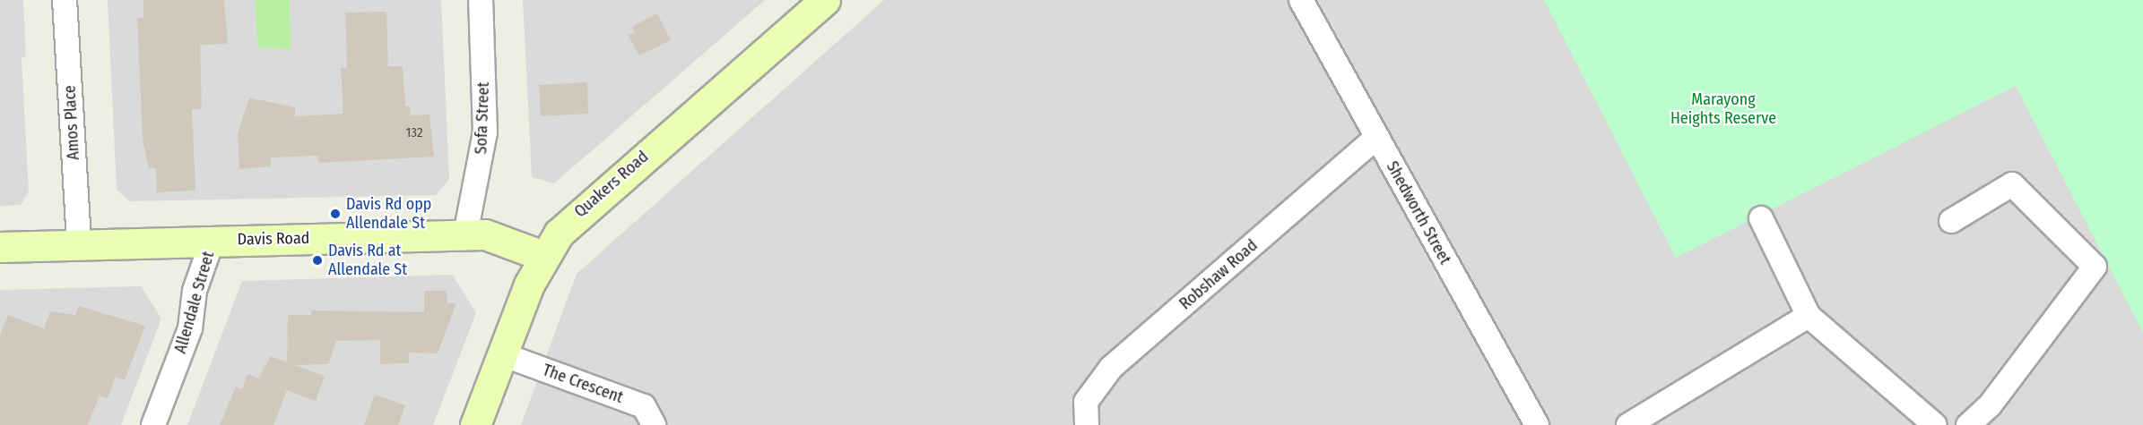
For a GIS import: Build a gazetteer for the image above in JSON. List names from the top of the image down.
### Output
{
  "streets": {
    "main road": ["Quakers Road", "Davis Road"],
    "street": [
      "Sofa Street",
      "Amos Place",
      "Shedworth Street",
      "Robshaw Road",
      "Allendale Street",
      "The Crescent"
    ]
  },
  "crossings": [
    ["Sofa Street", "Davis Road"],
    ["Amos Place", "Davis Road"],
    ["Quakers Road", "Davis Road"],
    ["Quakers Road", "The Crescent"],
    ["Shedworth Street", "Robshaw Road"],
    ["Davis Road", "Allendale Street"]
  ],
  "parks": ["Marayong Heights Reserve"],
  "places": ["Davis Rd opp Allendale St", "Davis Rd at Allendale St"],
  "house_numbers": ["132"]
}
